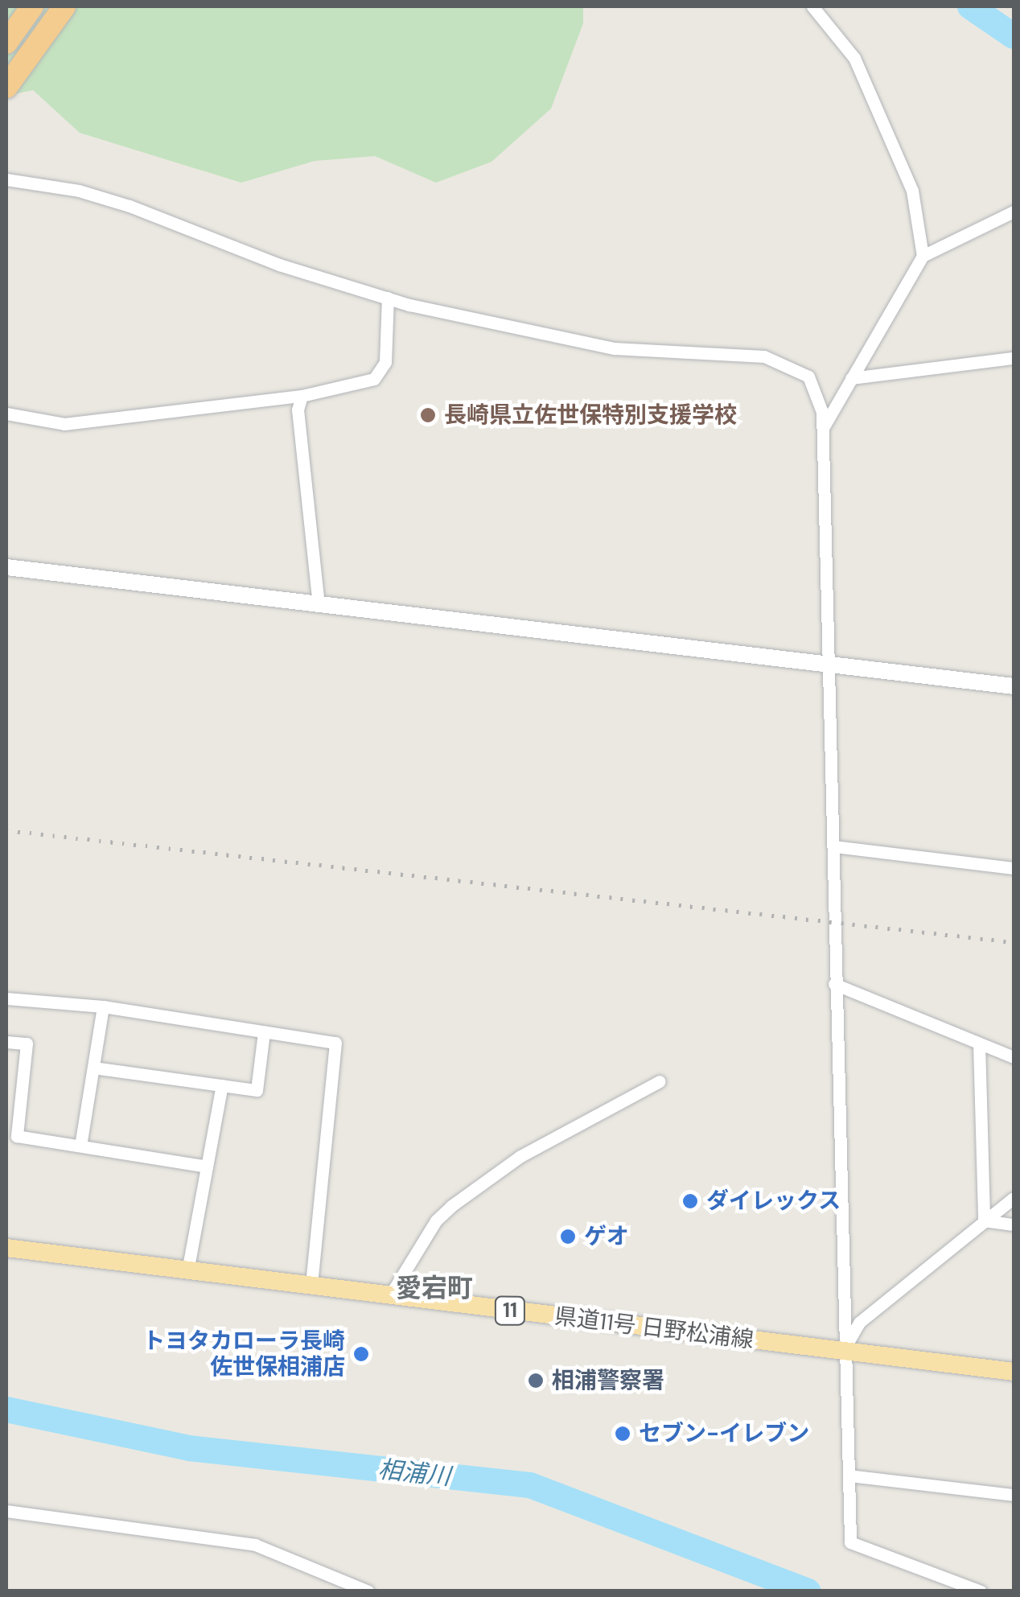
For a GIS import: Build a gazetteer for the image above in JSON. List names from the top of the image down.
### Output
{
  "streets": {
    "main road": ["11", "県道11号 日野松浦線"]
  },
  "districts": ["愛宕町"],
  "water": ["相浦川"],
  "places": [
    "長崎県立佐世保特別支援学校",
    "ダイレックス",
    "ゲオ",
    "トヨタカローラ長崎 佐世保相浦店",
    "相浦警察署",
    "セブン-イレブン"
  ]
}
